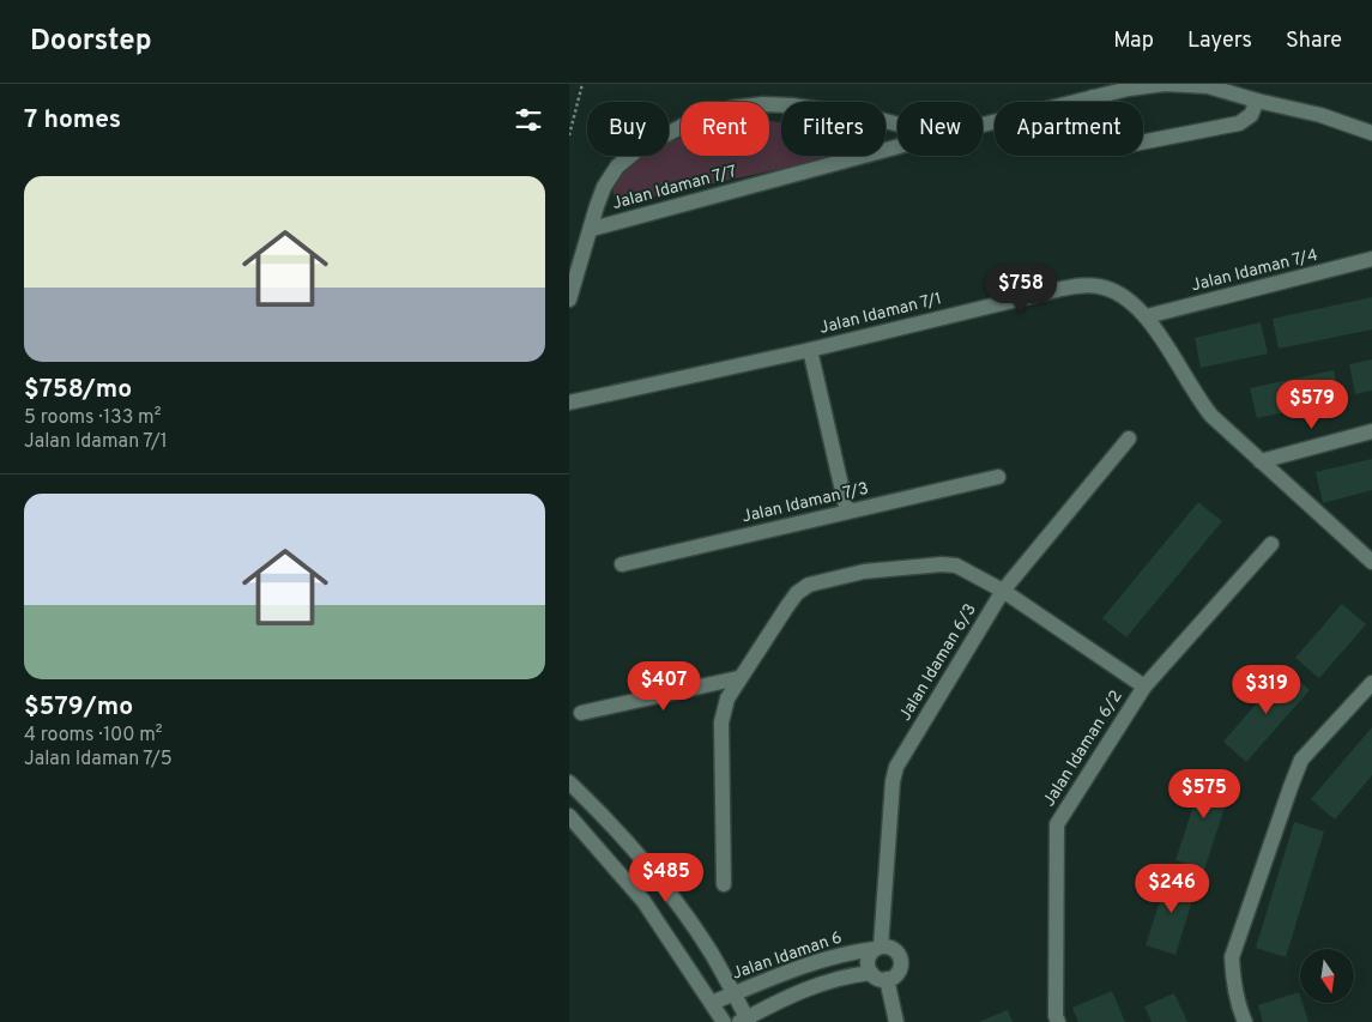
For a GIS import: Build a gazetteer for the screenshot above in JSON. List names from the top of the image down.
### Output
{
  "streets": {
    "street": [
      "Jalan Idaman 7/7",
      "Jalan Idaman 7/4",
      "Jalan Idaman 7/1",
      "Jalan Idaman 7/3",
      "Jalan Idaman 6/3",
      "Jalan Idaman 6/2",
      "Jalan Idaman 6"
    ]
  },
  "crossings": [
    ["Jalan Idaman 7/4", "Jalan Idaman 7/1"],
    ["Jalan Idaman 6/3", "Jalan Idaman 6"]
  ],
  "north": "bottom",
  "page": {
    "header": "Doorstep",
    "nav": ["Map", "Layers", "Share"],
    "heading": "7 homes",
    "chip": [
      "Buy",
      "Rent",
      "Filters",
      "New",
      "Apartment"
    ],
    "list": [
      {
        "name": "$758/mo",
        "note": "5 rooms · 133 m² · Jalan Idaman 7/1"
      },
      {
        "name": "$579/mo",
        "note": "4 rooms · 100 m² · Jalan Idaman 7/5"
      }
    ],
    "price": [
      "$758",
      "$579",
      "$407",
      "$319",
      "$575",
      "$485",
      "$246"
    ]
  }
}
